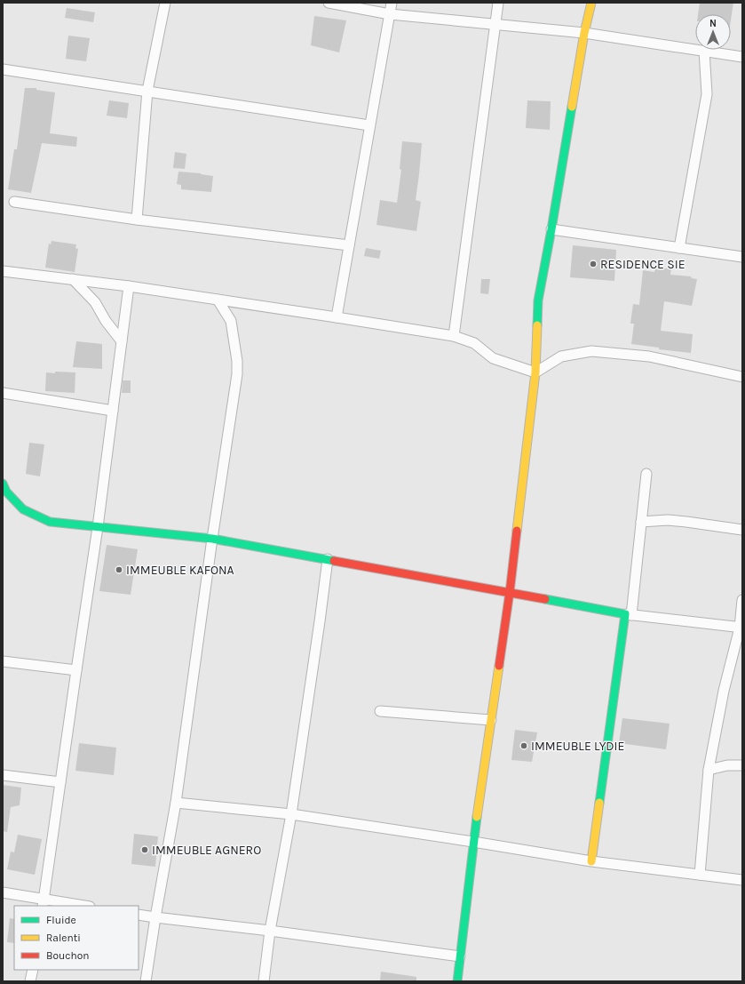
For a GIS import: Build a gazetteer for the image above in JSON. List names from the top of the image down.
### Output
{
  "places": [
    "RESIDENCE SIE",
    "IMMEUBLE KAFONA",
    "IMMEUBLE LYDIE",
    "IMMEUBLE AGNERO"
  ],
  "legend": ["Fluide", "Ralenti", "Bouchon"],
  "north": "top"
}
